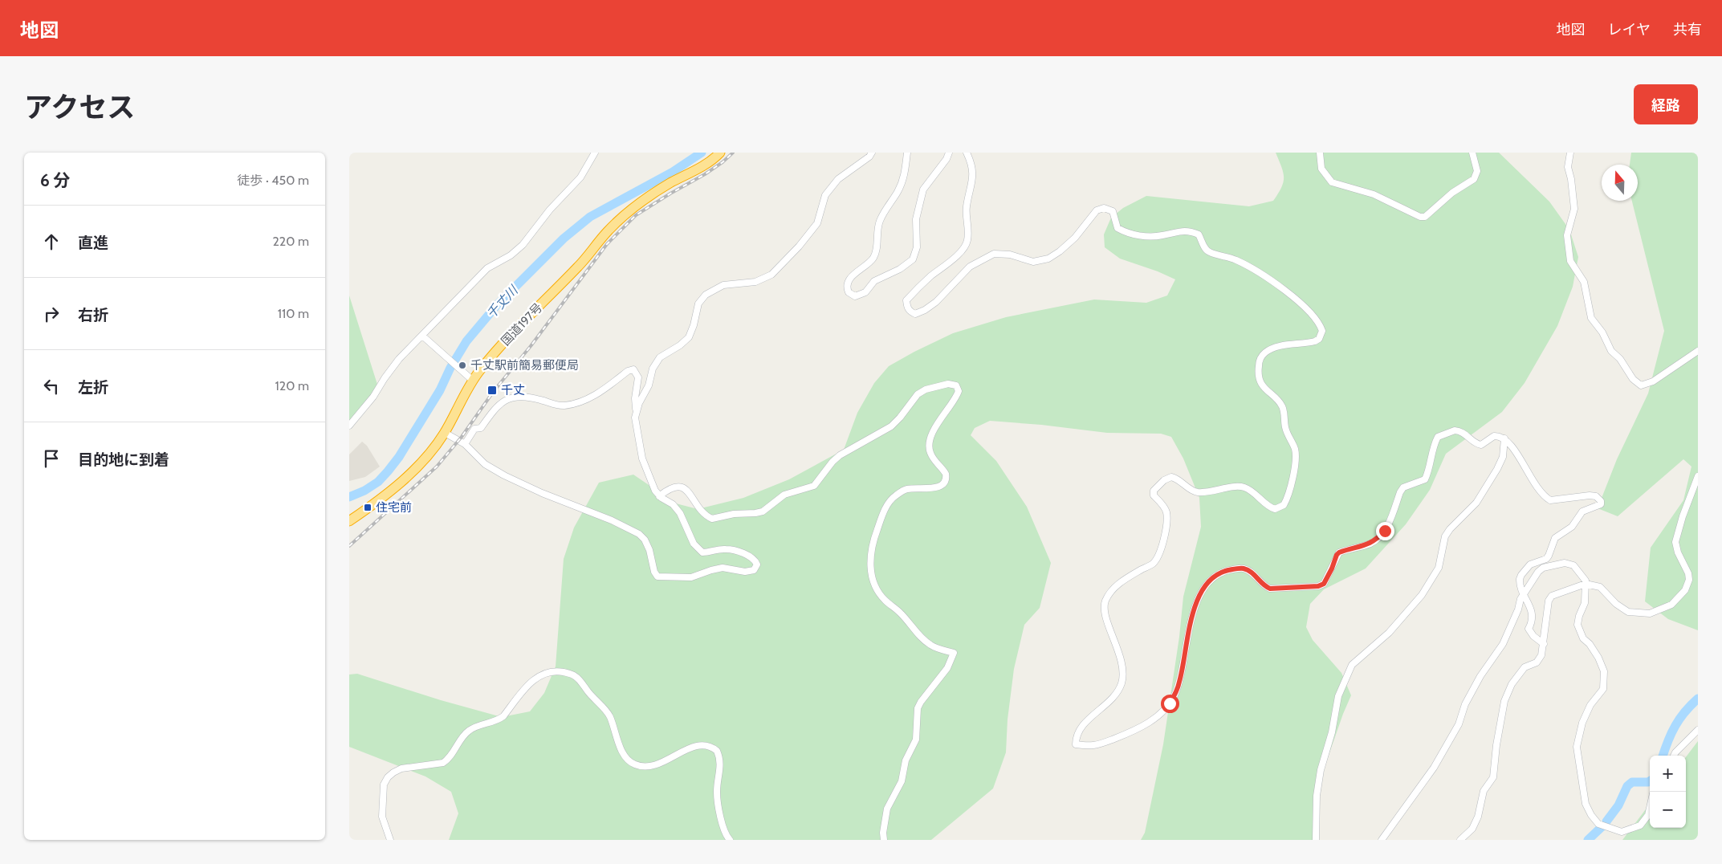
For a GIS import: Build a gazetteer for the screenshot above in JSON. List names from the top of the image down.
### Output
{
  "streets": {
    "highway": ["国道197号"]
  },
  "water": ["千丈川"],
  "places": {
    "other": ["千丈駅前簡易郵便局"],
    "transit": ["千丈", "住宅前"]
  },
  "north": "top",
  "page": {
    "header": "地図",
    "nav": ["地図", "レイヤ", "共有"],
    "title": "アクセス",
    "buttons": "経路",
    "heading": ["6 分", "徒歩 · 450 m"],
    "list": [
      ["直進", "220 m"],
      ["右折", "110 m"],
      ["左折", "120 m"],
      "目的地に到着"
    ],
    "map_buttons": ["+", "−"]
  }
}
